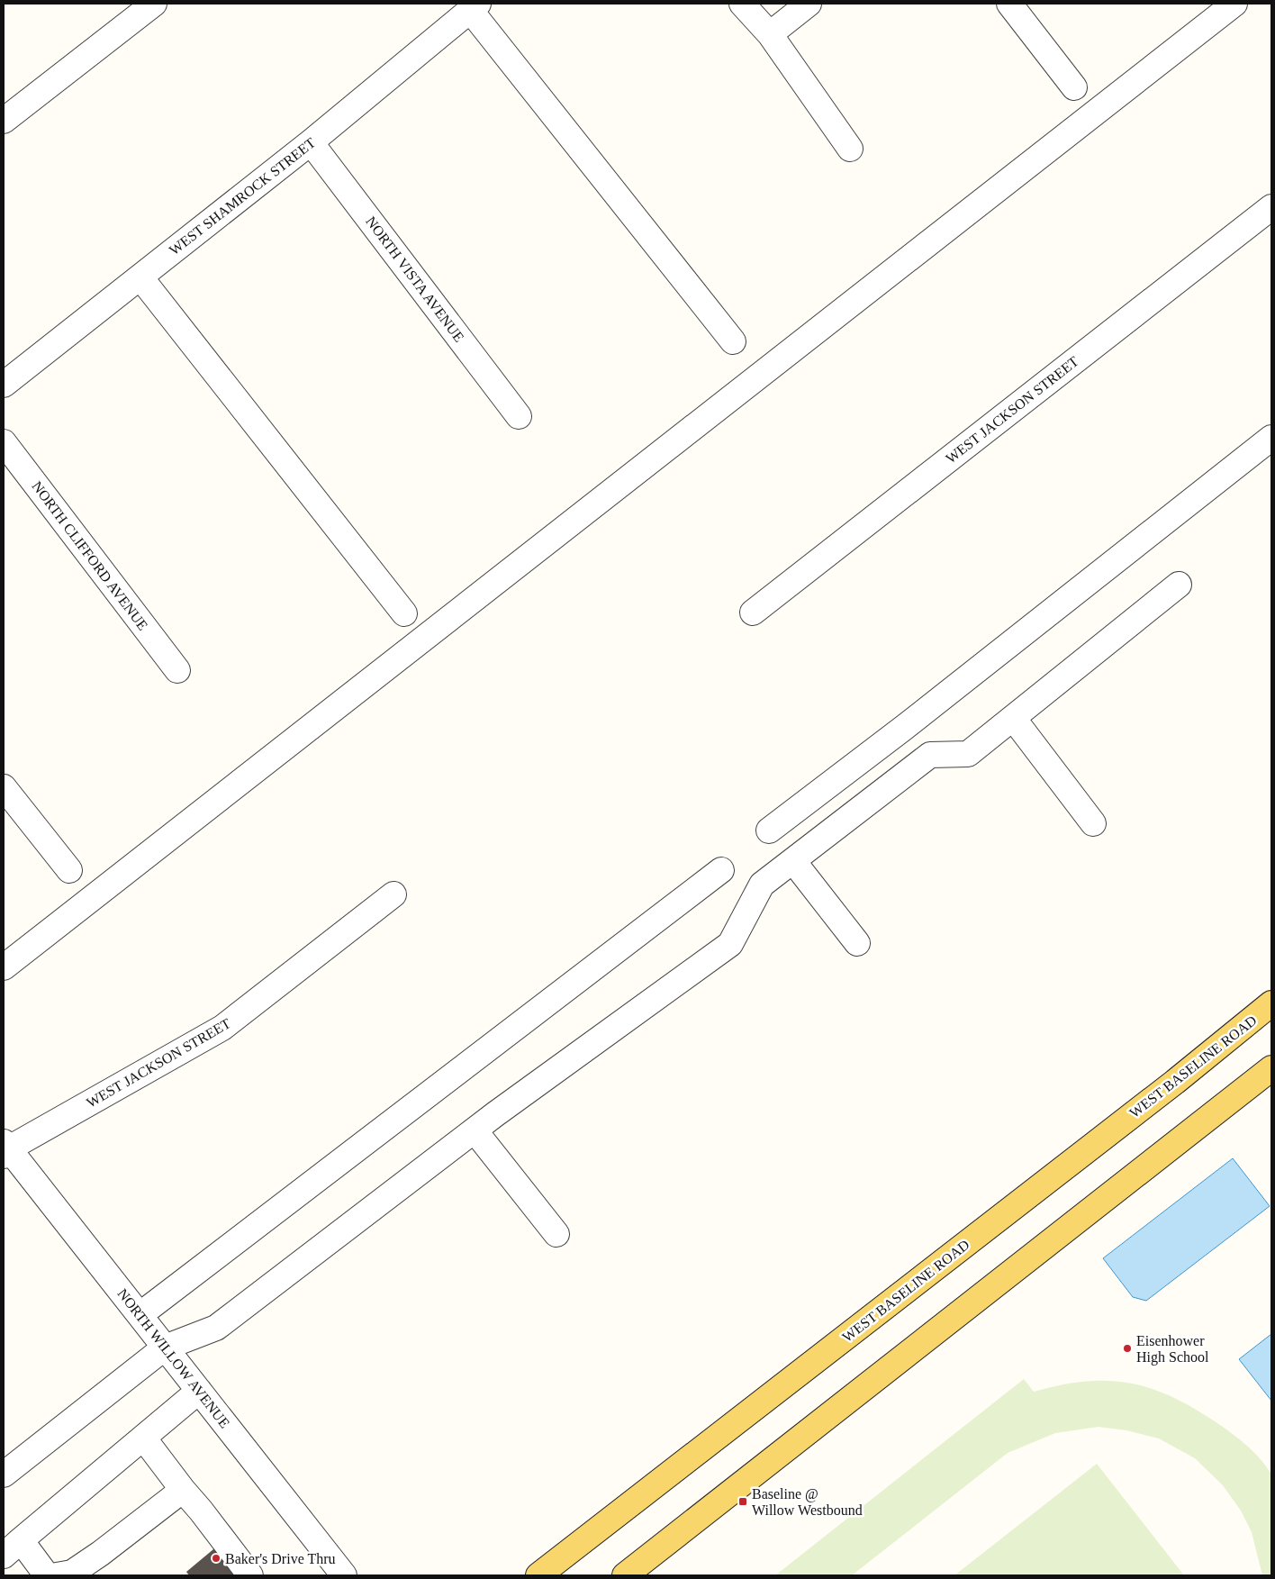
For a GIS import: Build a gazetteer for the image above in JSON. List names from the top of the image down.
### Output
{
  "streets": {
    "main road": ["WEST BASELINE ROAD"],
    "street": [
      "WEST SHAMROCK STREET",
      "NORTH VISTA AVENUE",
      "WEST JACKSON STREET",
      "NORTH CLIFFORD AVENUE",
      "NORTH WILLOW AVENUE"
    ]
  },
  "crossings": [
    ["WEST SHAMROCK STREET", "NORTH VISTA AVENUE"],
    ["WEST JACKSON STREET", "NORTH WILLOW AVENUE"]
  ],
  "places": {
    "other": ["Eisenhower High School", "Baker's Drive Thru"],
    "transit": ["Baseline @ Willow Westbound"]
  }
}
